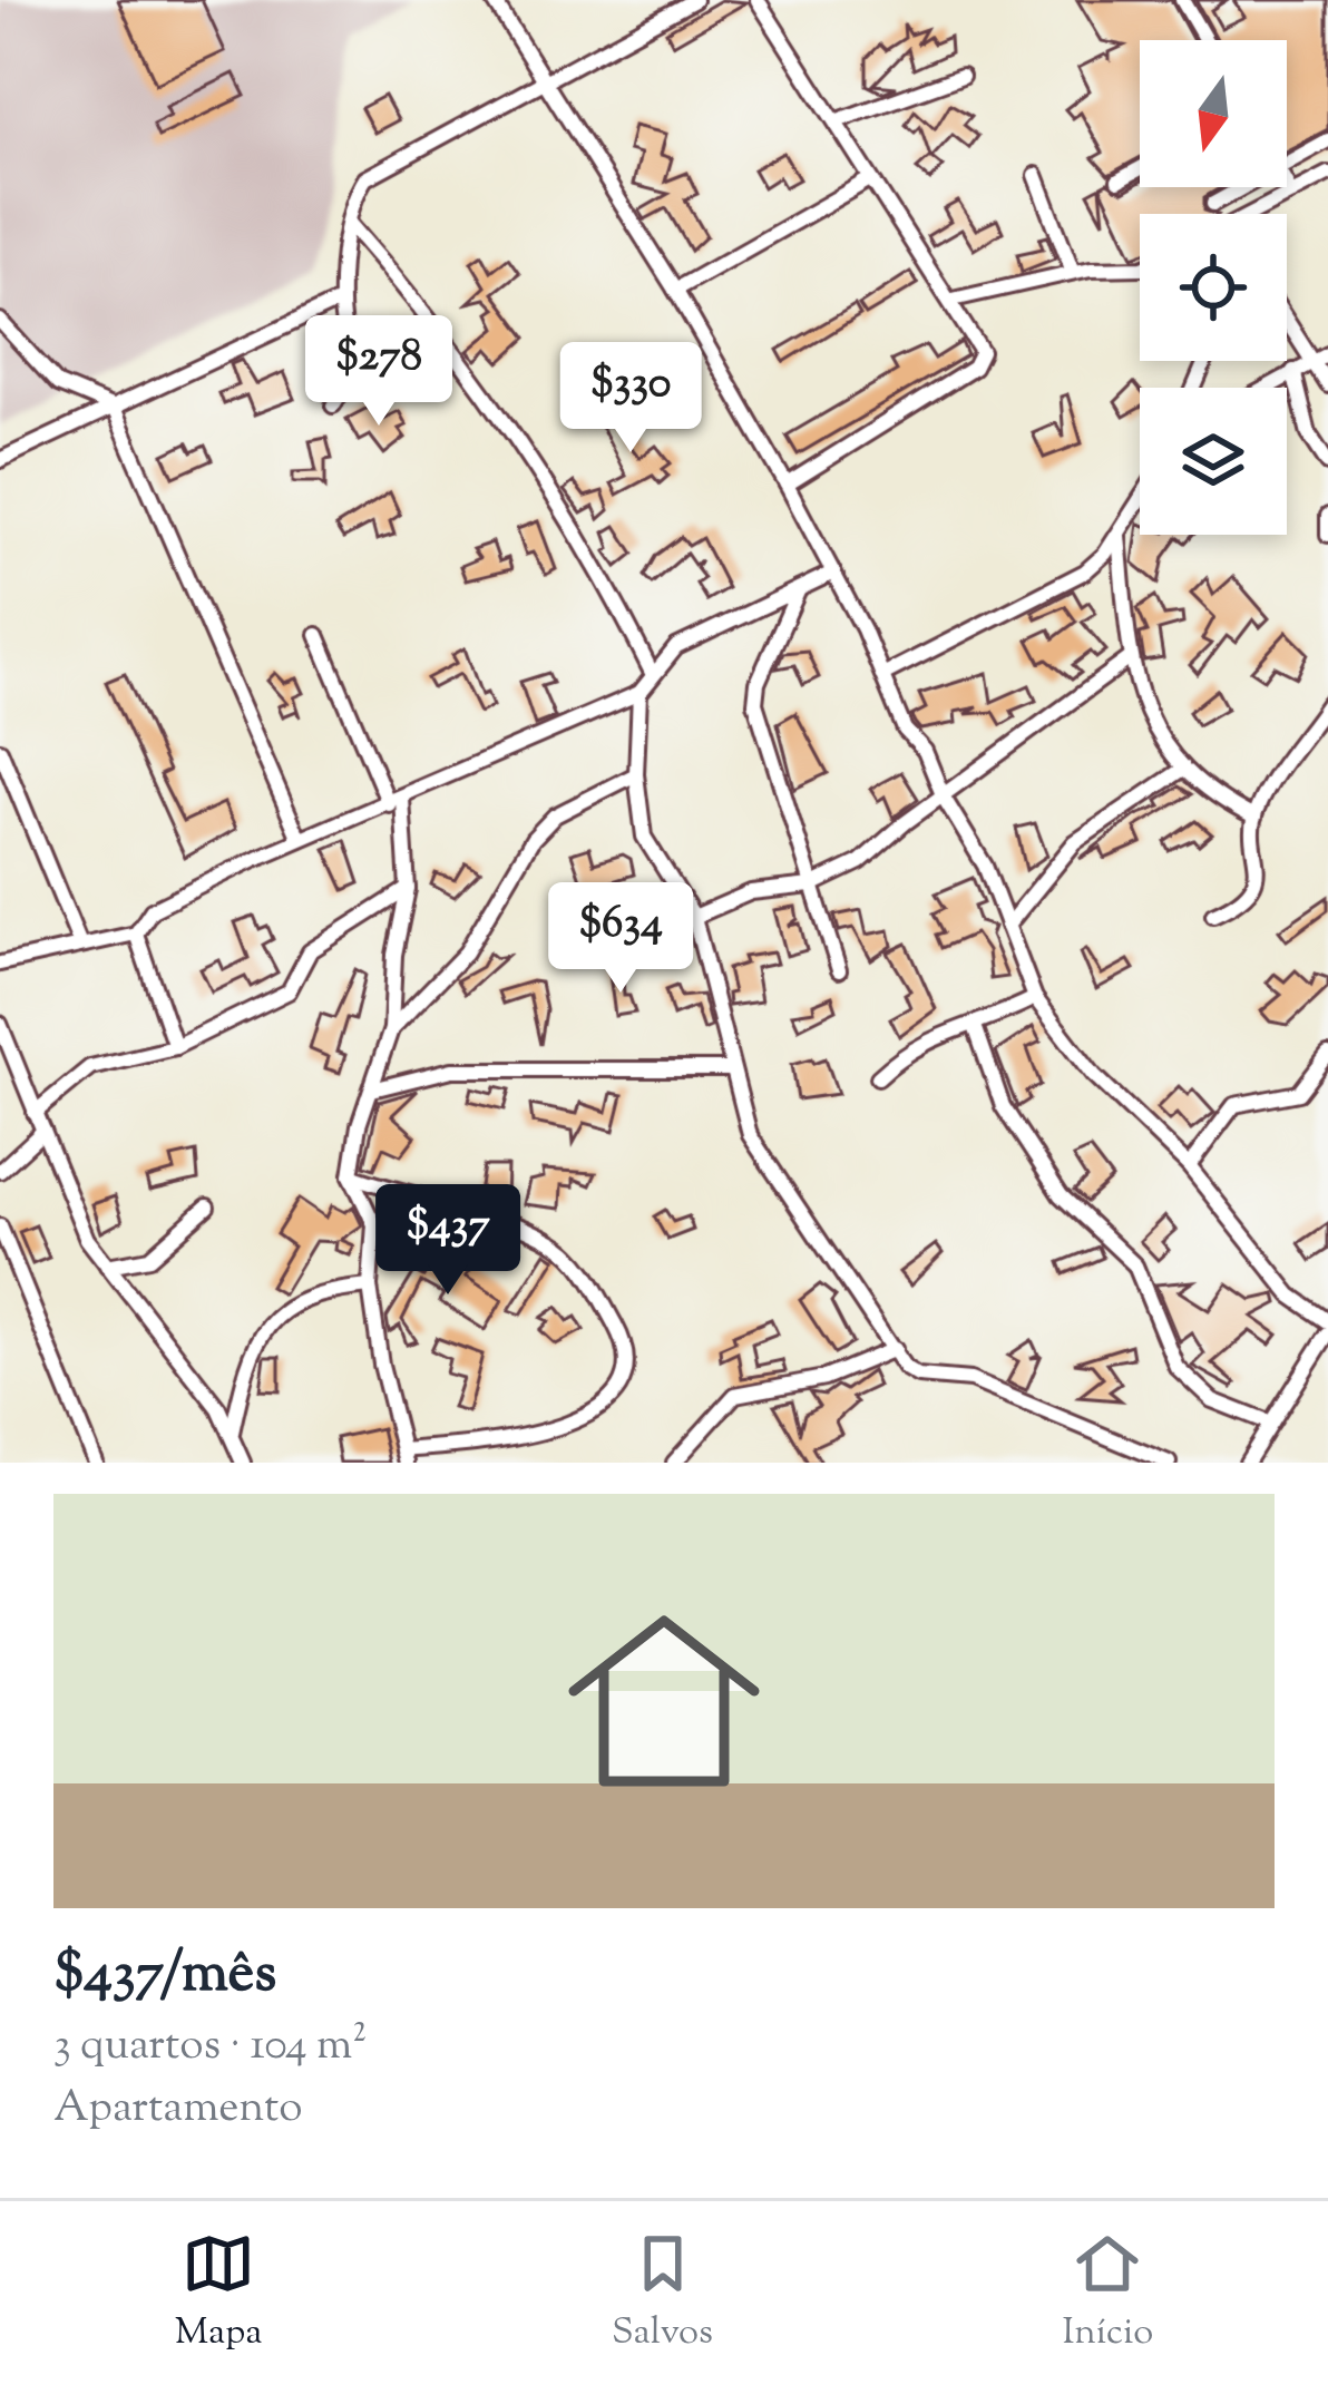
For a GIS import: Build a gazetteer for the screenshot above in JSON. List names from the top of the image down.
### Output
{
  "north": "bottom",
  "page": {
    "price": [
      "$278",
      "$330",
      "$634",
      "$437"
    ],
    "list": [
      {
        "name": "$437/mês",
        "note": "3 quartos · 104 m² · Apartamento"
      }
    ],
    "tabs": ["Mapa", "Salvos", "Início"]
  }
}
